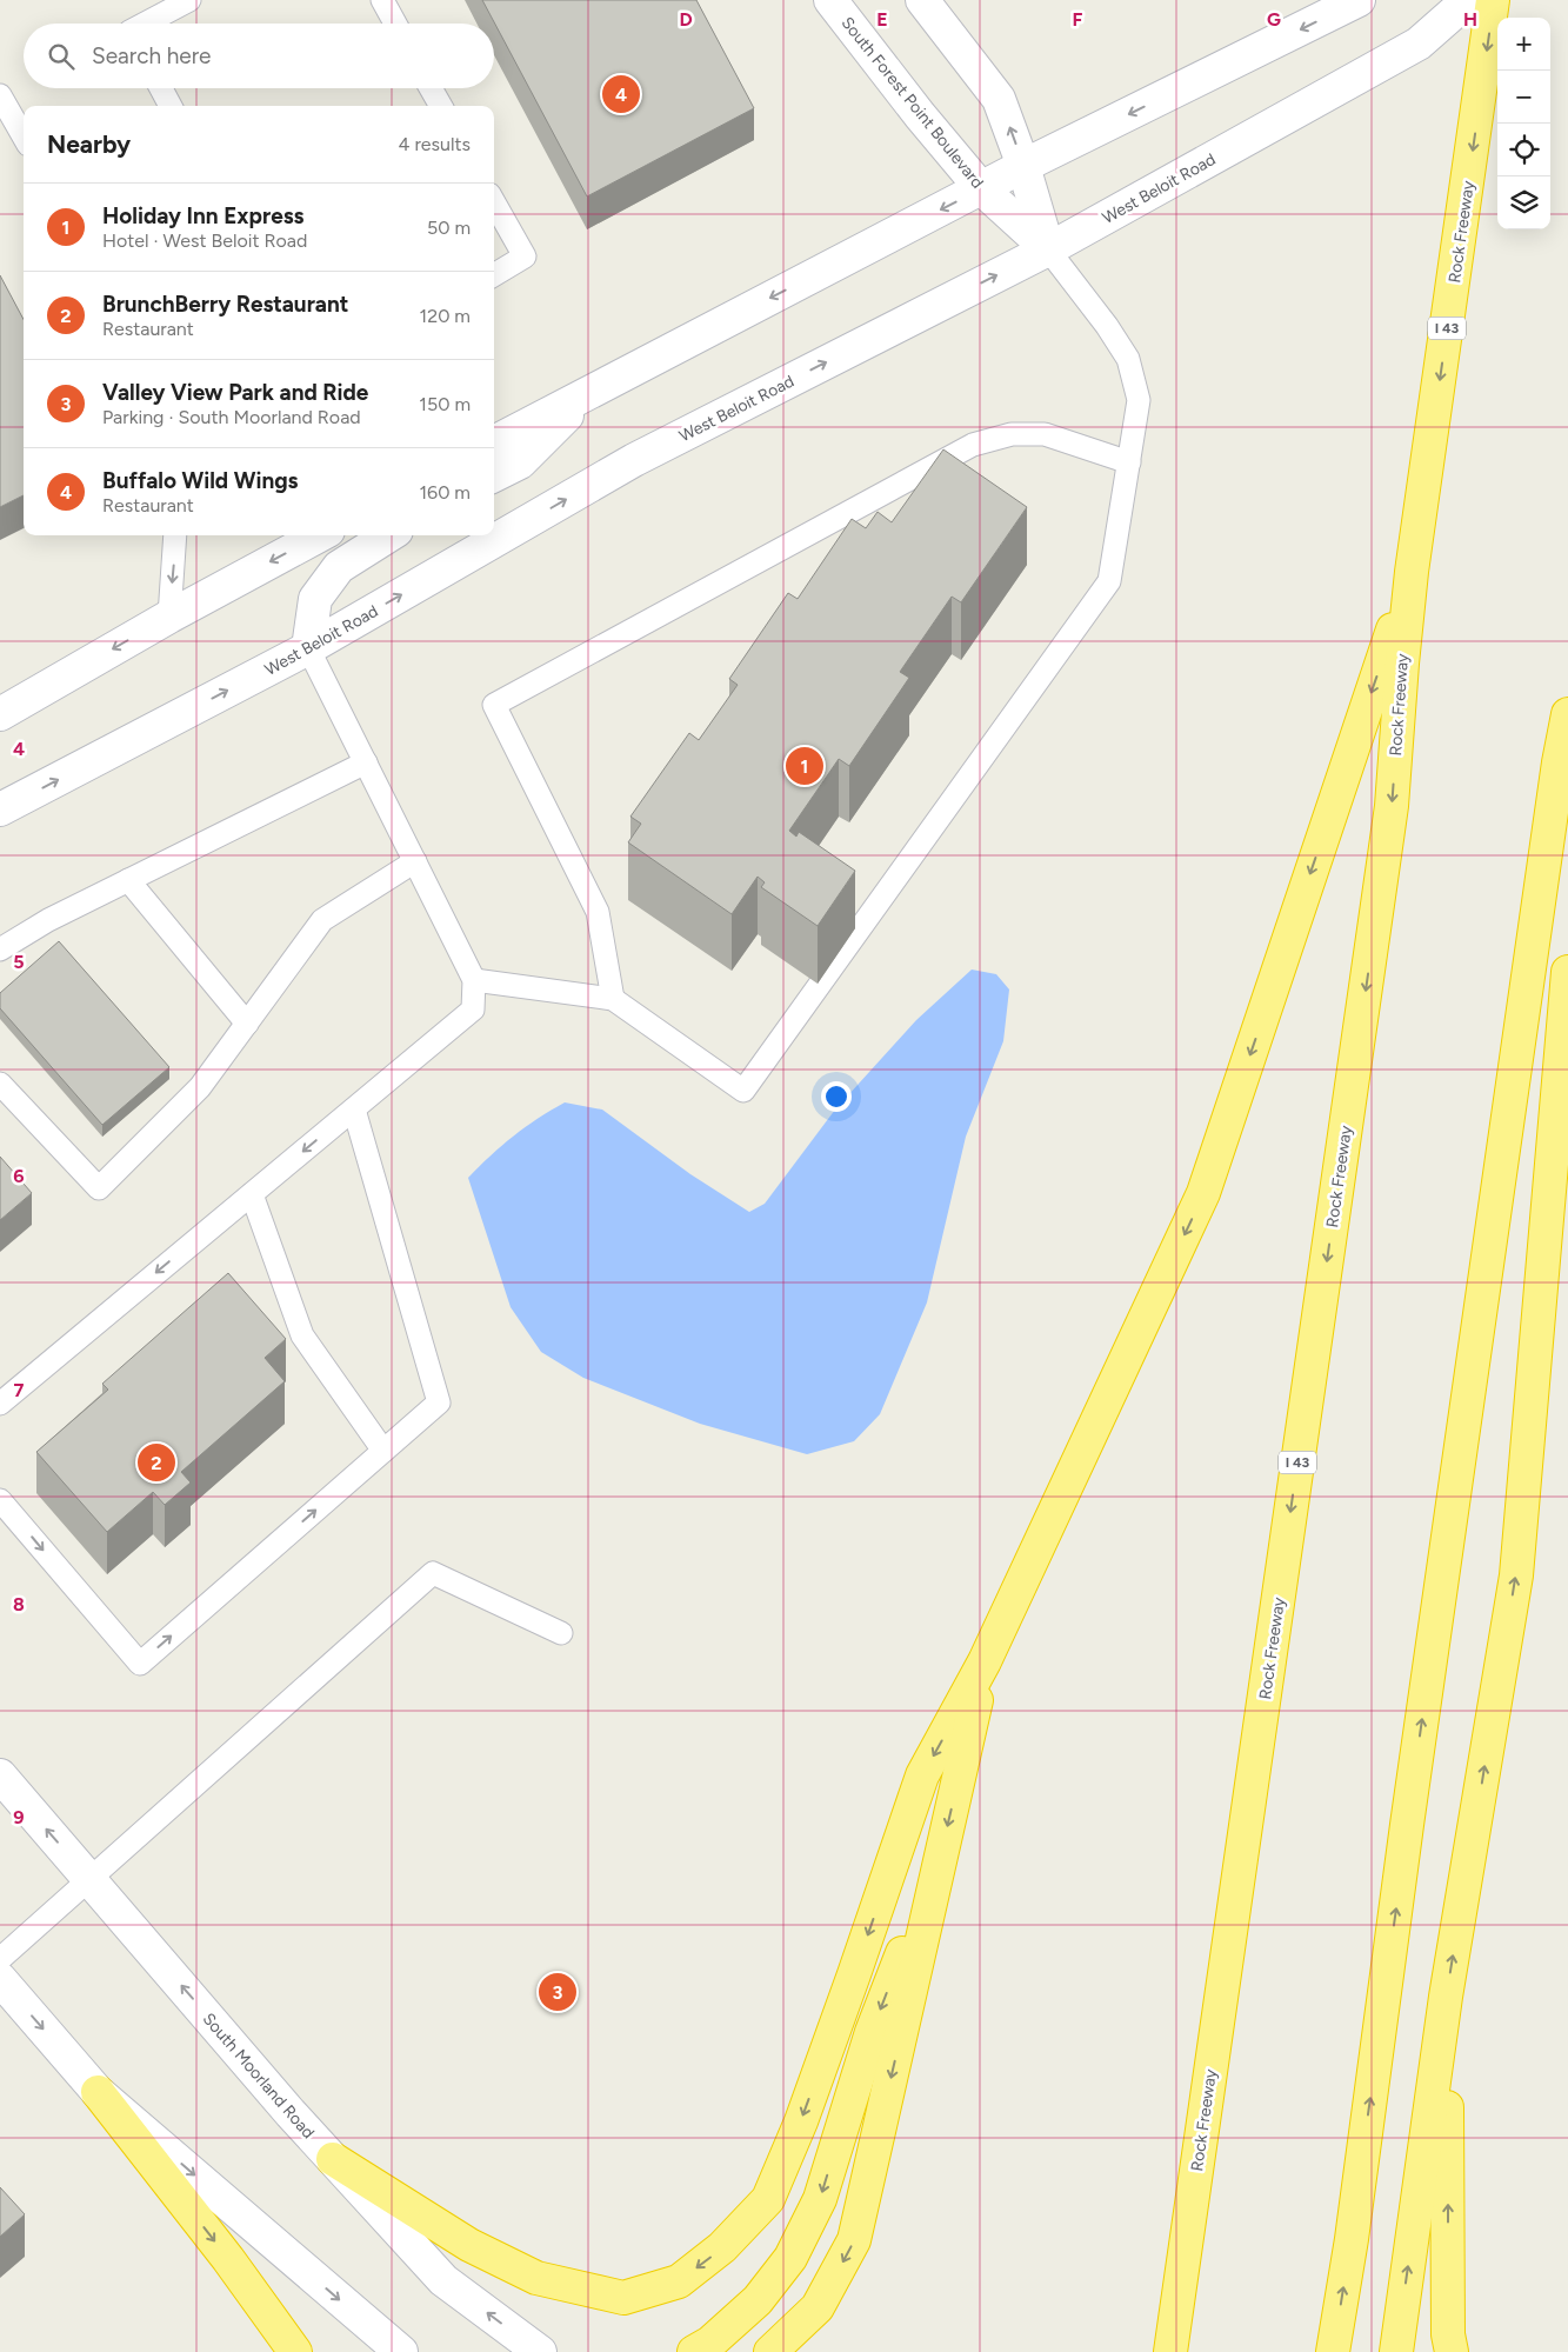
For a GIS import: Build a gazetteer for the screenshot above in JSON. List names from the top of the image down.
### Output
{
  "streets": {
    "highway": ["Rock Freeway", "I 43"],
    "main road": ["South Forest Point Boulevard", "West Beloit Road", "South Moorland Road"]
  },
  "crossings": [
    ["South Forest Point Boulevard", "West Beloit Road"]
  ],
  "page": {
    "map_buttons": ["+", "−"],
    "search": "Search here",
    "pins": [
      "4",
      "1",
      "2",
      "3"
    ],
    "heading": ["Nearby", "4 results"],
    "list": [
      {
        "mark": "1",
        "name": "Holiday Inn Express",
        "note": "Hotel · West Beloit Road",
        "value": "50 m"
      },
      {
        "mark": "2",
        "name": "BrunchBerry Restaurant",
        "note": "Restaurant",
        "value": "120 m"
      },
      {
        "mark": "3",
        "name": "Valley View Park and Ride",
        "note": "Parking · South Moorland Road",
        "value": "150 m"
      },
      {
        "mark": "4",
        "name": "Buffalo Wild Wings",
        "note": "Restaurant",
        "value": "160 m"
      }
    ]
  },
  "grid": {
    "columns": [
      "D",
      "E",
      "F",
      "G",
      "H"
    ],
    "rows": [
      "4",
      "5",
      "6",
      "7",
      "8",
      "9"
    ]
  }
}
